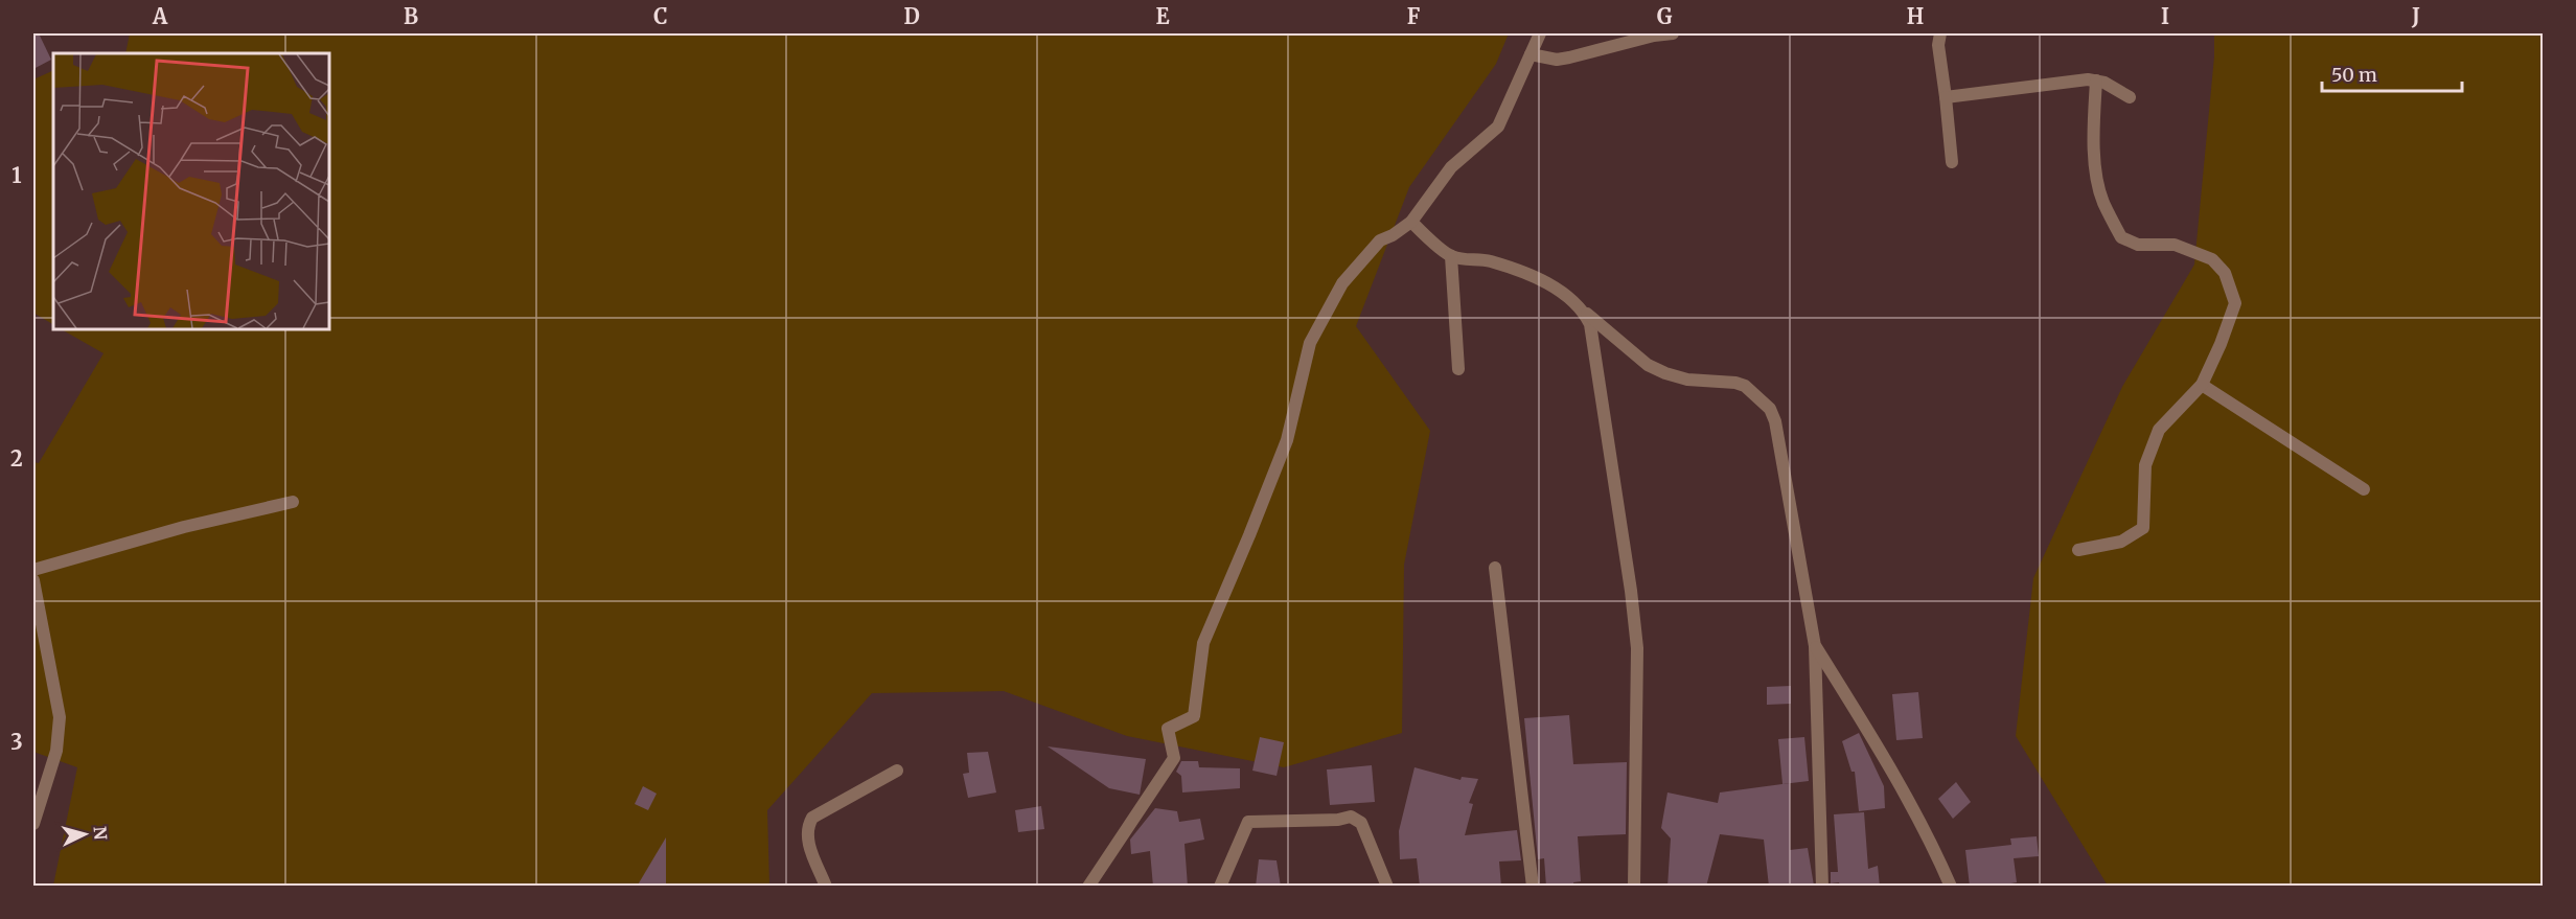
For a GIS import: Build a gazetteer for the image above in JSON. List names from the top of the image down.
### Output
{
  "scale_bar": "50 m",
  "north": "right",
  "grid": {
    "columns": [
      "A",
      "B",
      "C",
      "D",
      "E",
      "F",
      "G",
      "H",
      "I",
      "J"
    ],
    "rows": ["1", "2", "3"]
  }
}
